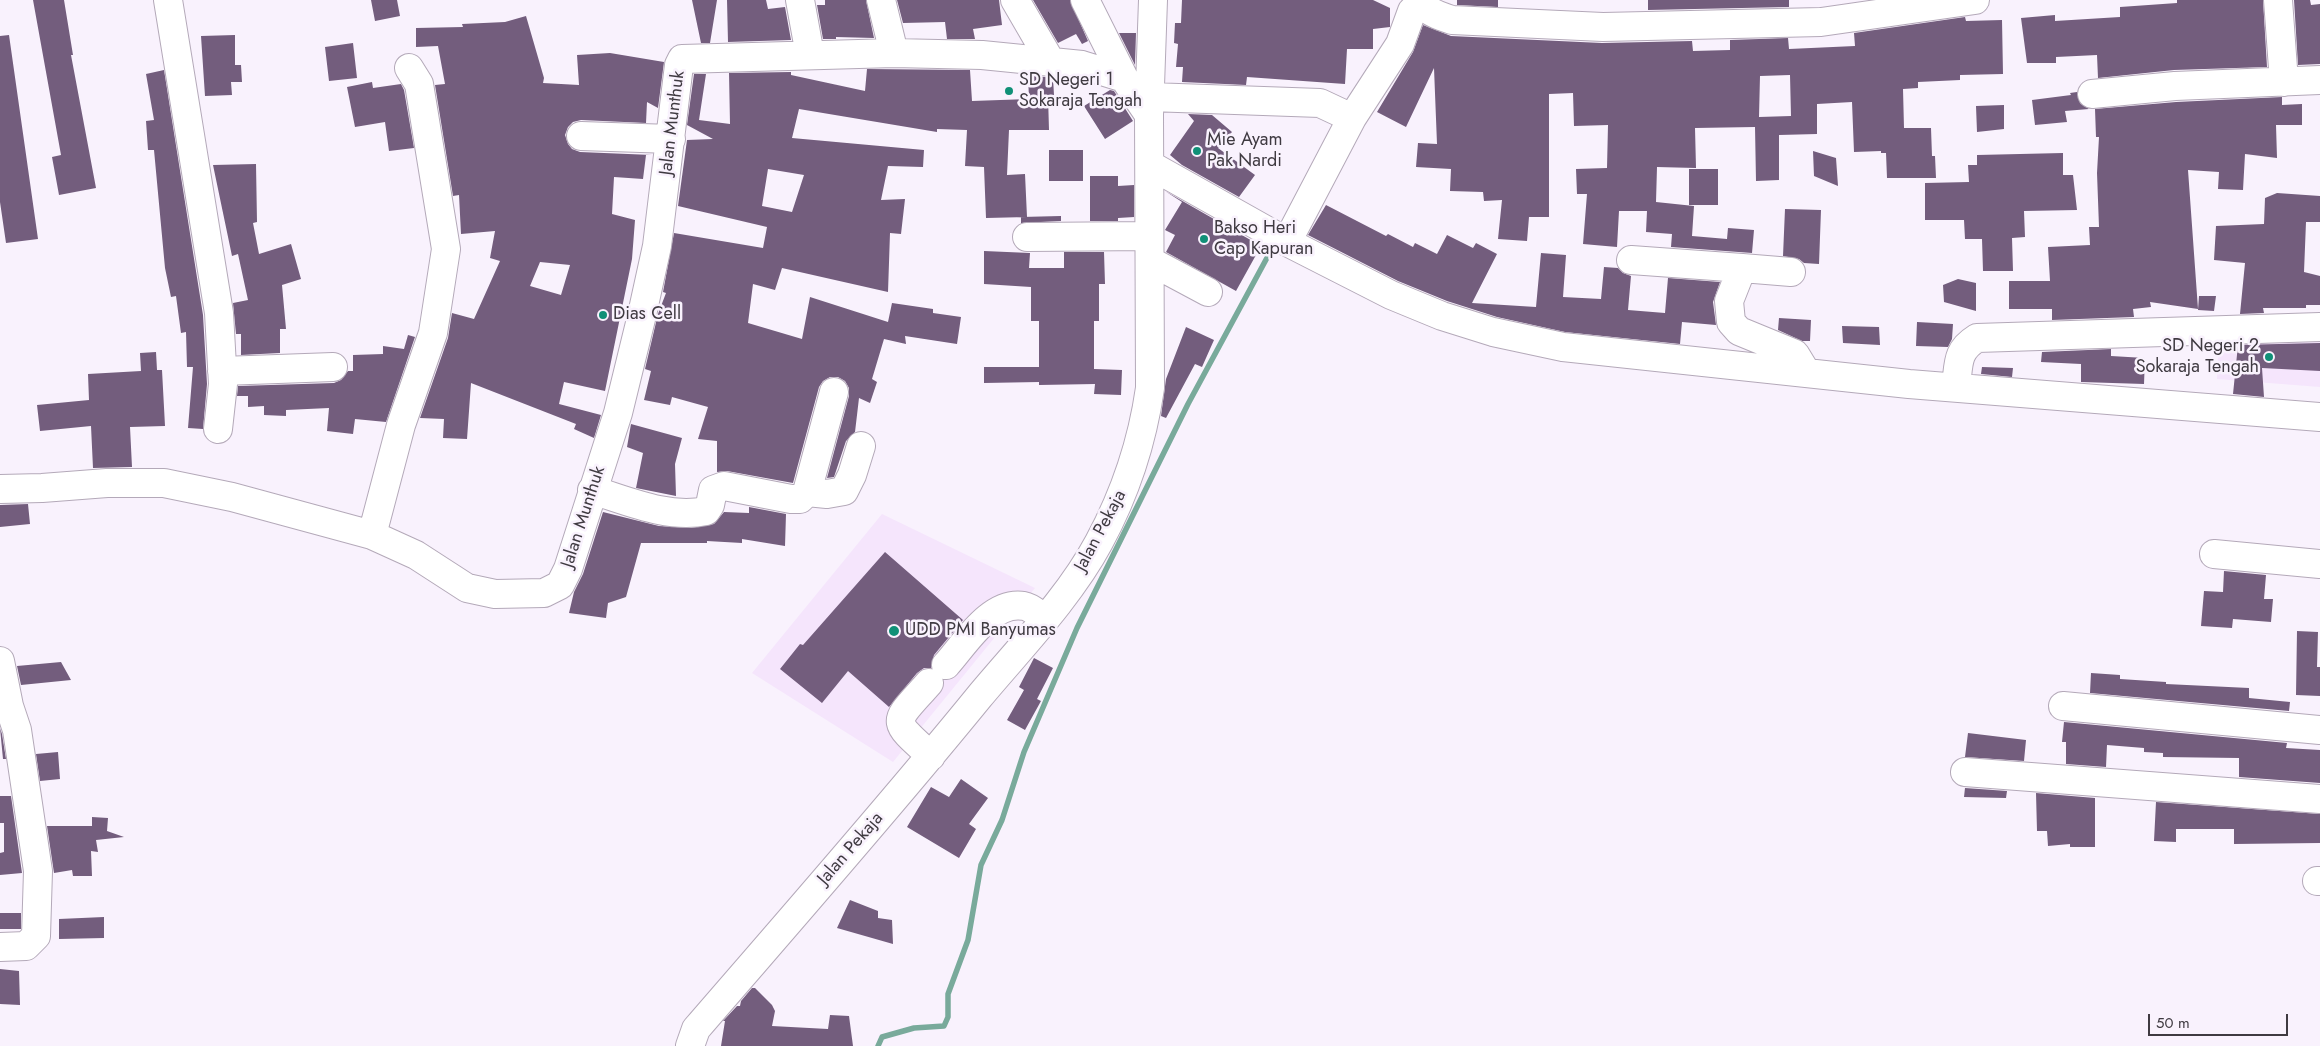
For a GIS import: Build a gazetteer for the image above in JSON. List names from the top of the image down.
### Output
{
  "streets": {
    "street": ["Jalan Munthuk", "Jalan Pekaja"]
  },
  "places": [
    "SD Negeri 1 Sokaraja Tengah",
    "Mie Ayam Pak Nardi",
    "Bakso Heri Cap Kapuran",
    "Dias Cell",
    "SD Negeri 2 Sokaraja Tengah",
    "UDD PMI Banyumas"
  ],
  "scale_bar": "50 m"
}
